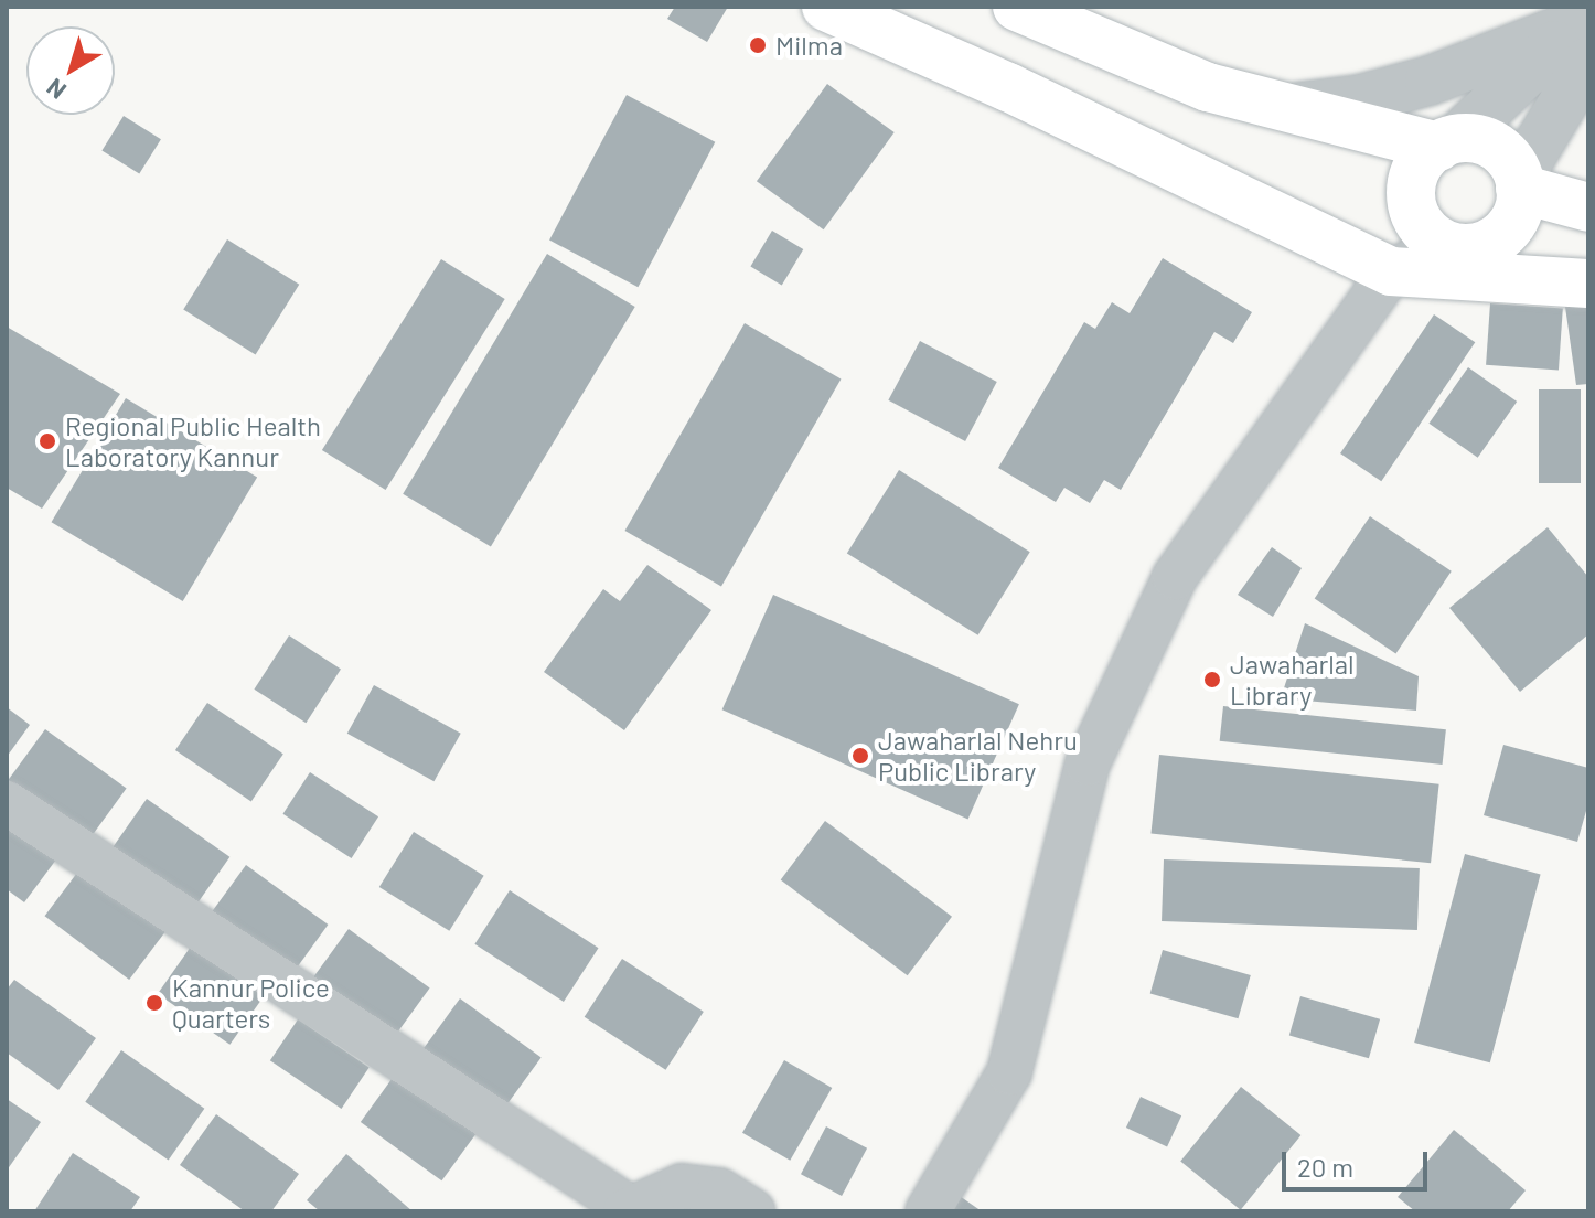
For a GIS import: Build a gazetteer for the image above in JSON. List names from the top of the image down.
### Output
{
  "places": [
    "Milma",
    "Regional Public Health Laboratory Kannur",
    "Jawaharlal Library",
    "Jawaharlal Nehru Public Library",
    "Kannur Police Quarters"
  ],
  "scale_bar": "20 m",
  "north": "bottom left"
}
